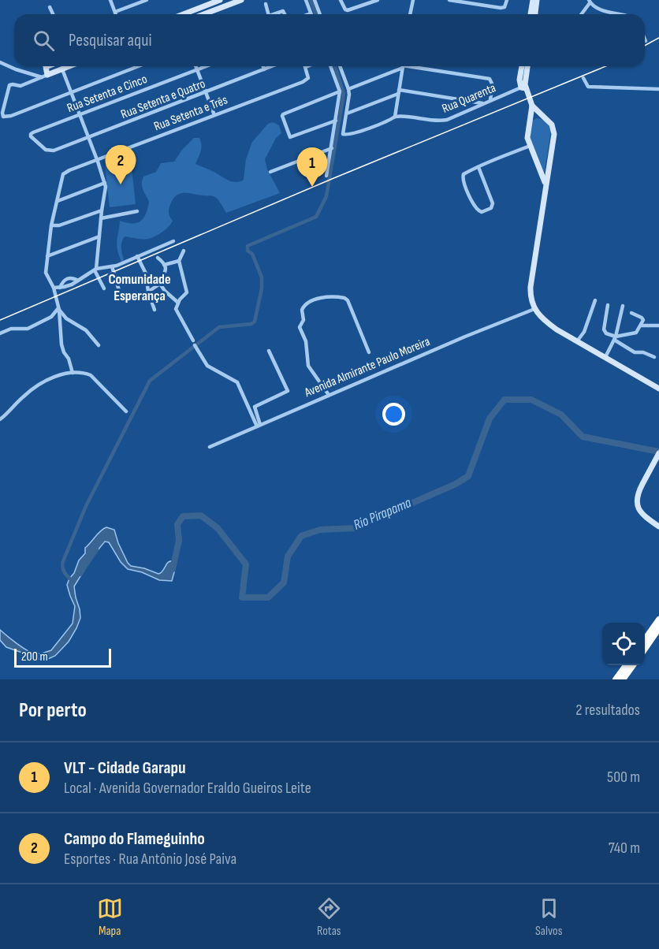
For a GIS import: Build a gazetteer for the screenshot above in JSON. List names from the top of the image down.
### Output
{
  "streets": {
    "street": [
      "Rua Setenta e Cinco",
      "Rua Quarenta",
      "Rua Setenta e Quatro",
      "Rua Setenta e Três",
      "Avenida Almirante Paulo Moreira"
    ]
  },
  "crossings": [
    ["Rua Setenta e Cinco", "Rua Setenta e Quatro"]
  ],
  "districts": ["Comunidade Esperança"],
  "water": ["Rio Pirapama"],
  "scale_bar": "200 m",
  "page": {
    "search": "Pesquisar aqui",
    "pins": ["2", "1"],
    "scale": "200 m",
    "heading": ["Por perto", "2 resultados"],
    "list": [
      {
        "mark": "1",
        "name": "VLT - Cidade Garapu",
        "note": "Local · Avenida Governador Eraldo Gueiros Leite",
        "value": "500 m"
      },
      {
        "mark": "2",
        "name": "Campo do Flameguinho",
        "note": "Esportes · Rua Antônio José Paiva",
        "value": "740 m"
      }
    ],
    "nav": ["Mapa", "Rotas", "Salvos"]
  }
}
